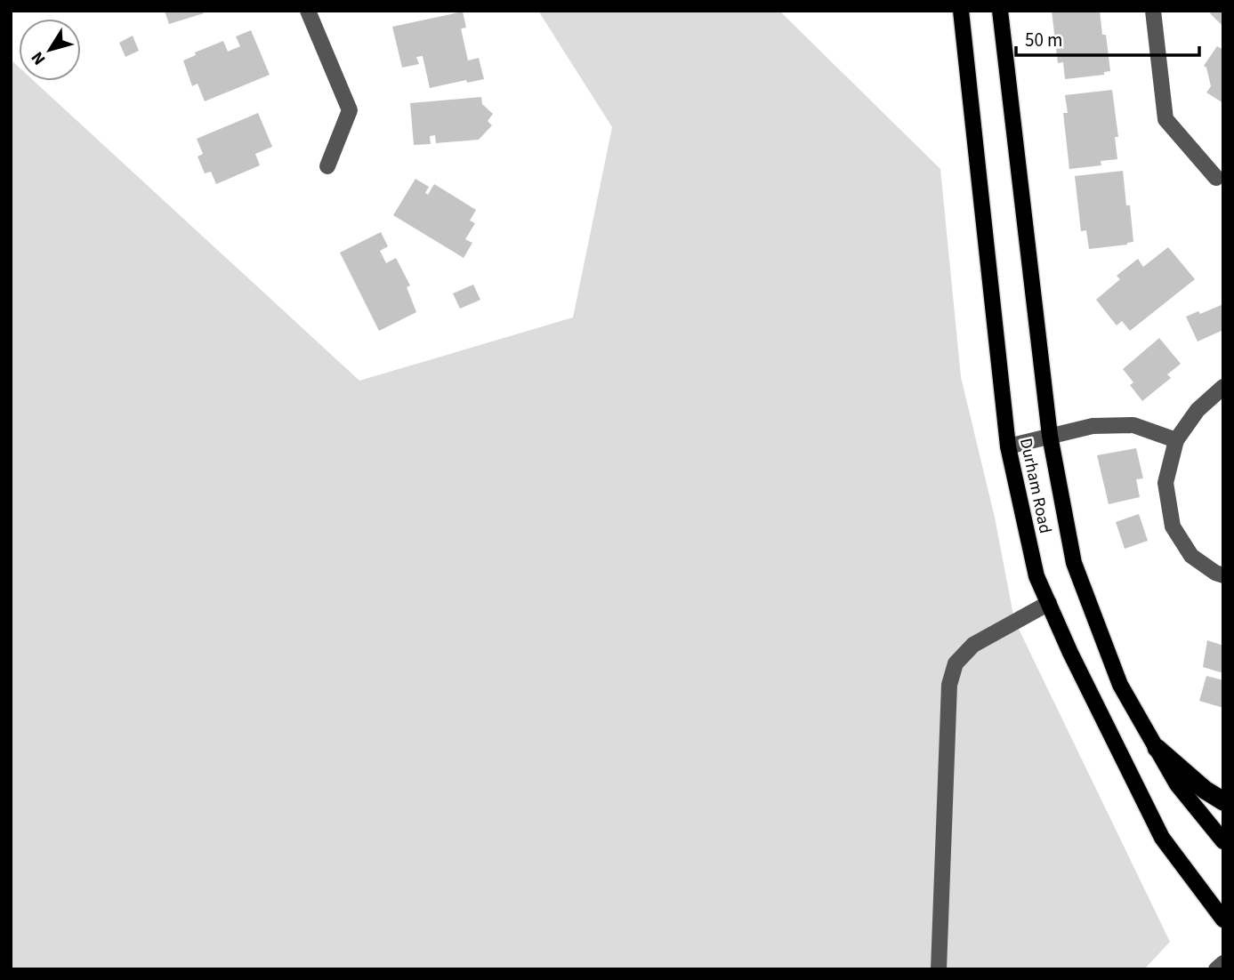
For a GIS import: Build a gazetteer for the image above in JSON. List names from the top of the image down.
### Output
{
  "streets": {
    "main road": ["Durham Road"]
  },
  "scale_bar": "50 m",
  "north": "bottom left"
}
